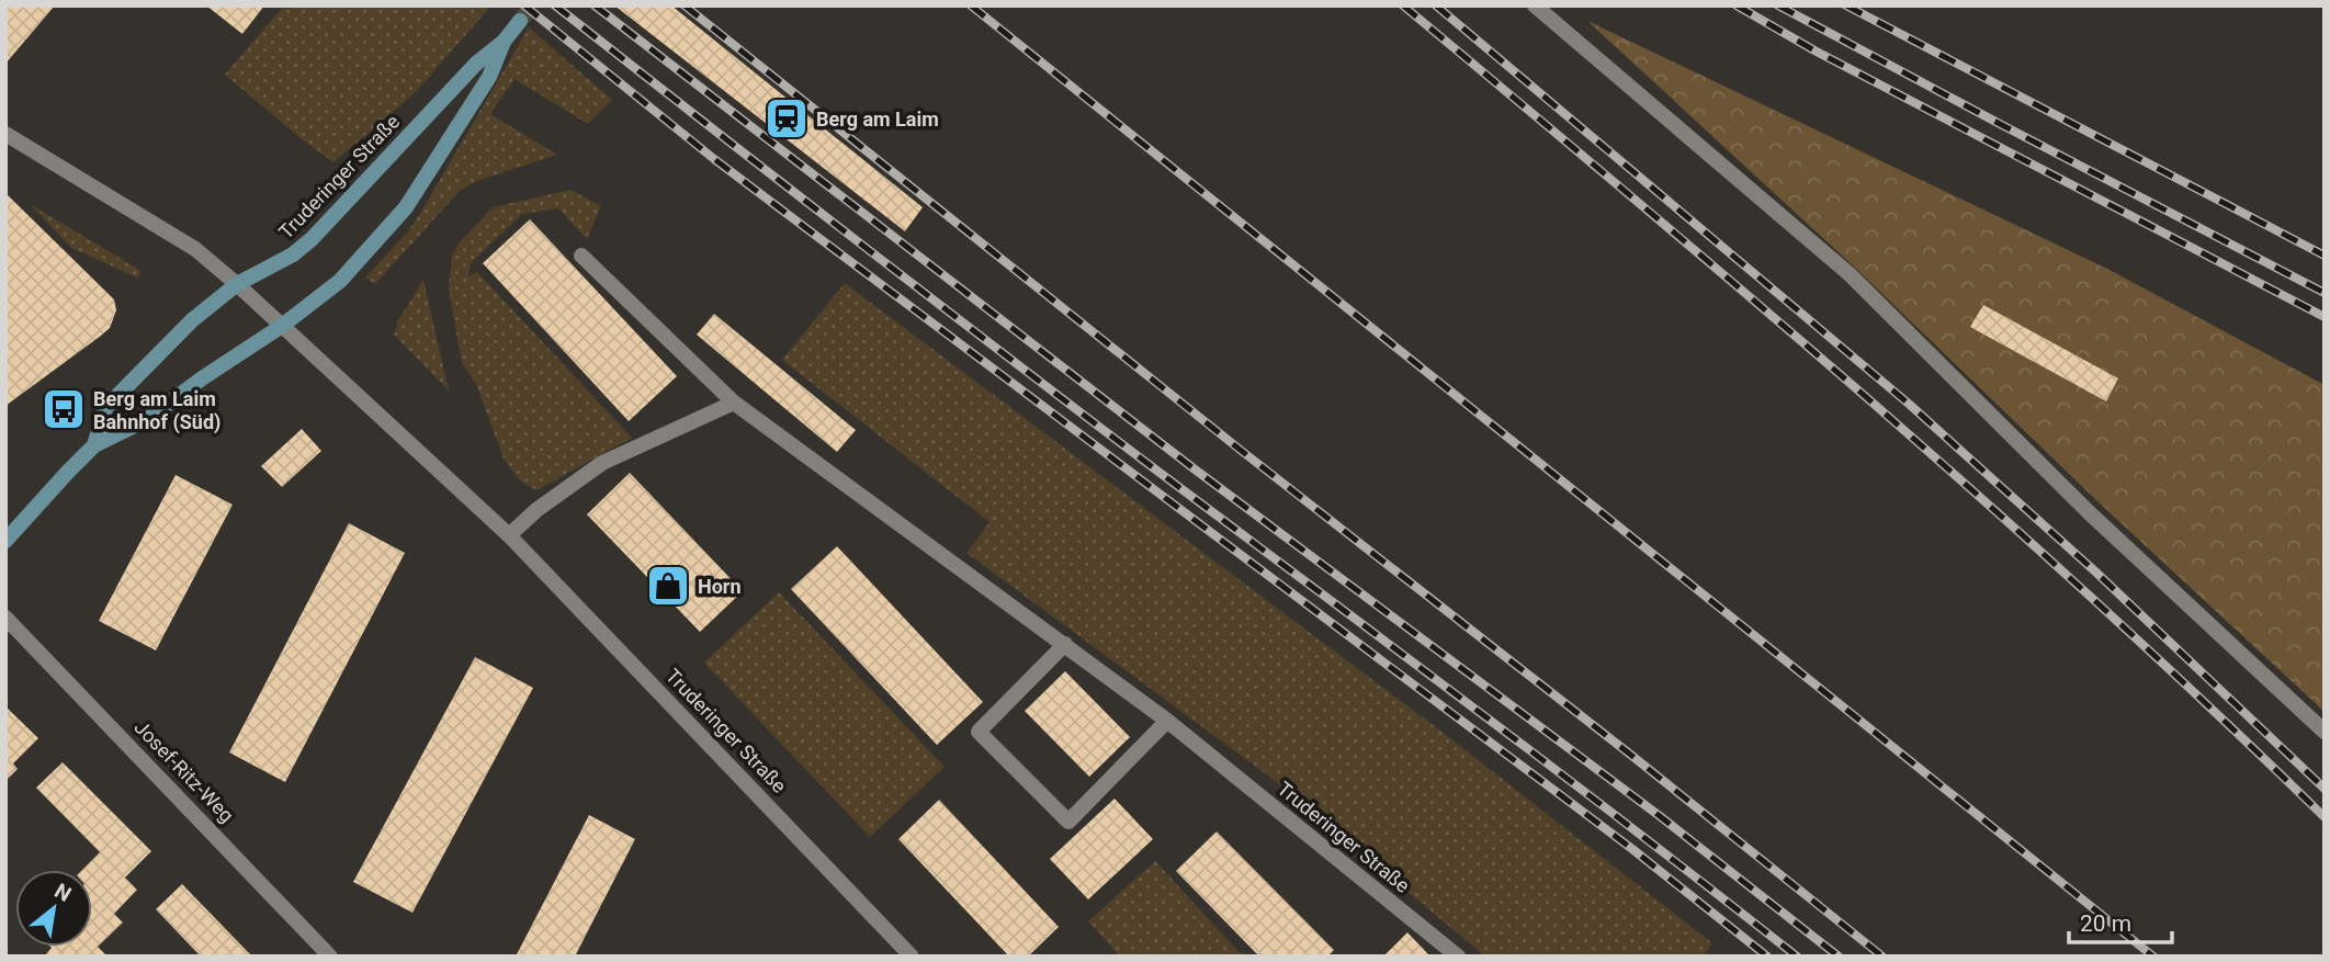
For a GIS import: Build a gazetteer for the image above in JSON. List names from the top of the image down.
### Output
{
  "streets": {
    "main road": ["Truderinger Straße"],
    "street": ["Josef-Ritz-Weg"]
  },
  "places": {
    "station": ["Berg am Laim"],
    "bus stop": ["Berg am Laim Bahnhof (Süd)"],
    "shop": ["Horn"]
  },
  "scale_bar": "20 m",
  "north": "top right"
}
